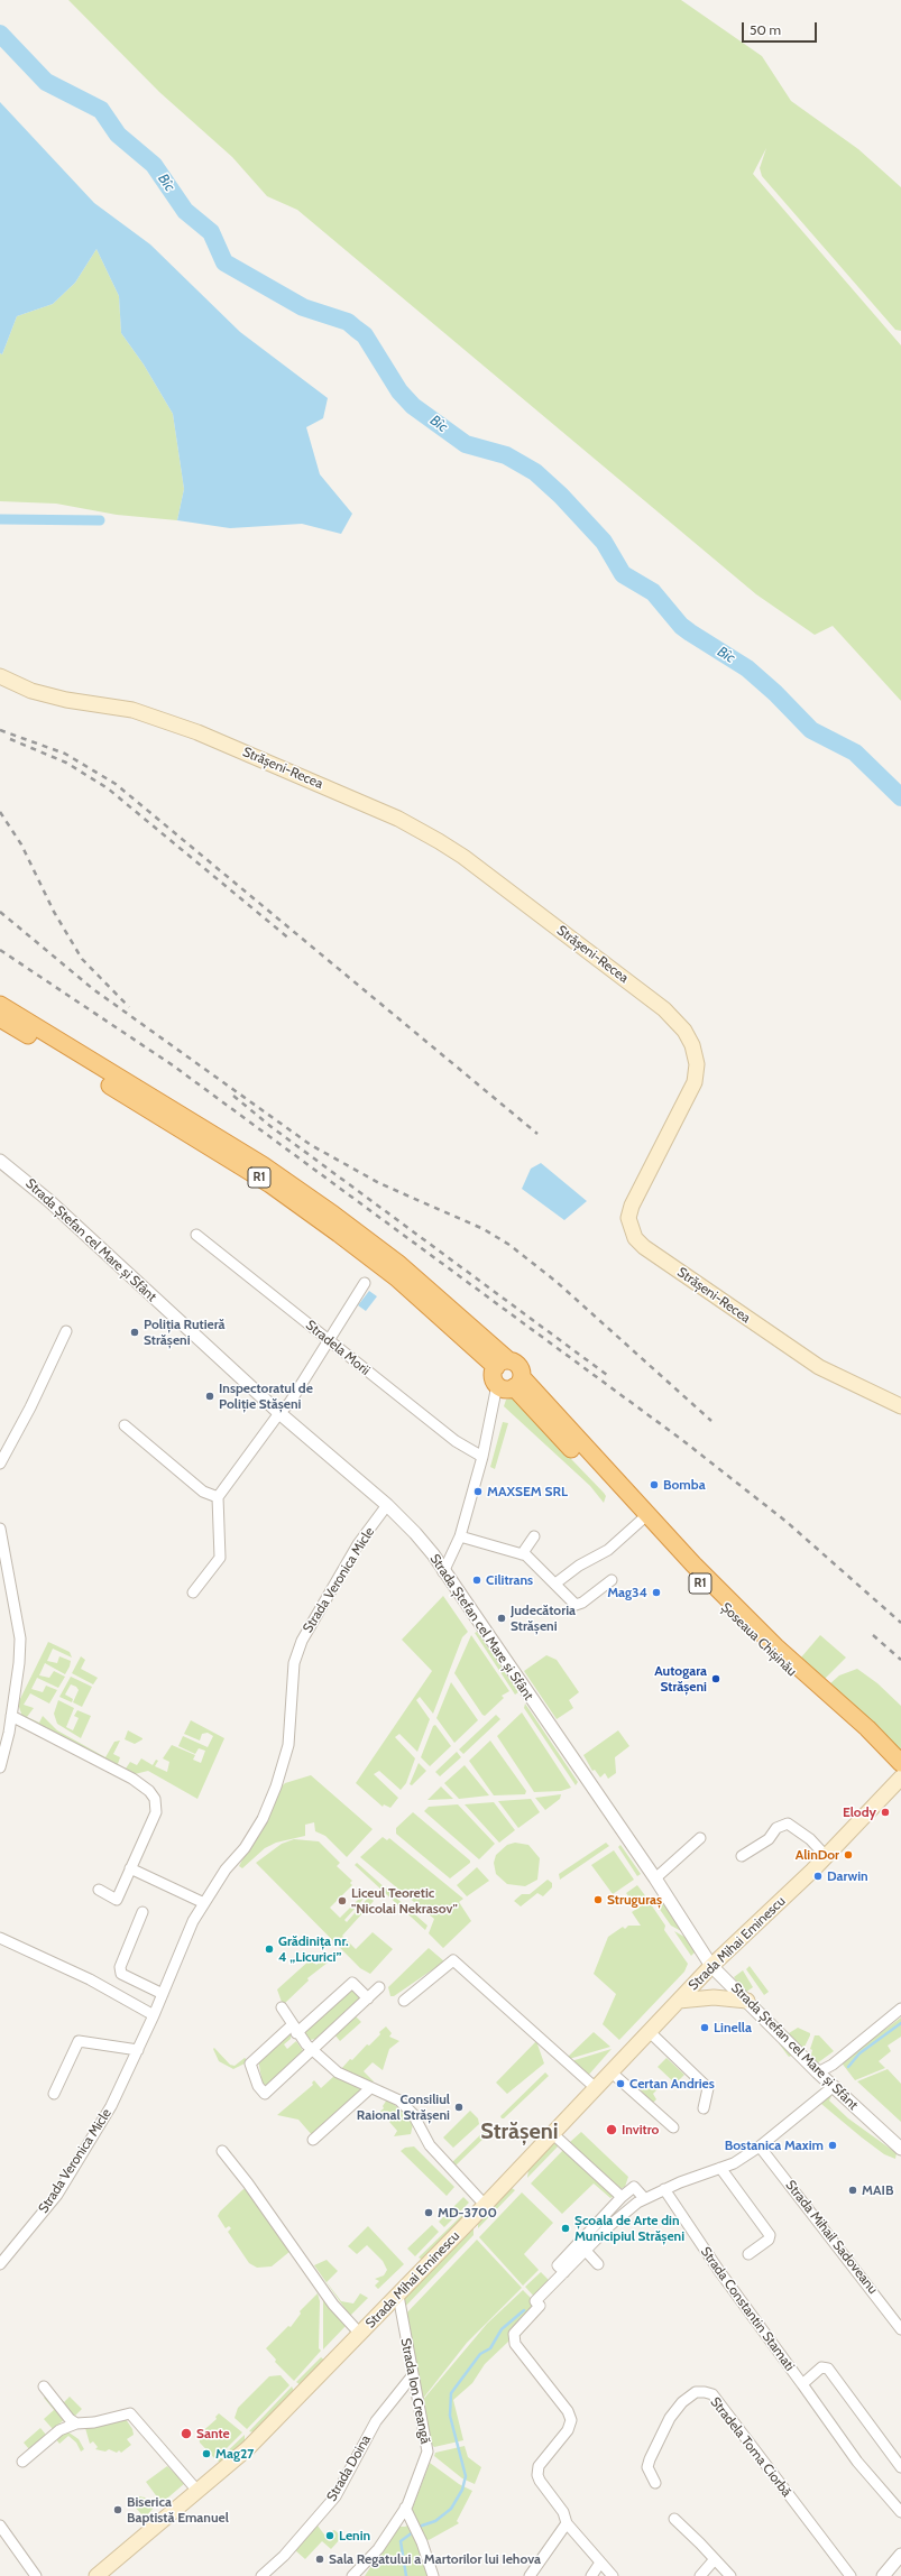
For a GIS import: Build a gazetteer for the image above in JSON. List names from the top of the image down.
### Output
{
  "streets": {
    "highway": ["R1", "Șoseaua Chișinău"],
    "main road": ["Strășeni-Recea", "Strada Mihai Eminescu"],
    "street": [
      "Strada Ștefan cel Mare și Sfânt",
      "Stradela Morii",
      "Strada Veronica Micle",
      "Strada Mihail Sadoveanu",
      "Strada Constantin Stamati",
      "Strada Ion Creangă",
      "Stradela Toma Ciorbă",
      "Strada Doina"
    ]
  },
  "crossings": [
    ["R1", "Șoseaua Chișinău"],
    ["Strada Ștefan cel Mare și Sfânt", "Strada Veronica Micle"],
    ["Strada Ștefan cel Mare și Sfânt", "Strada Mihai Eminescu"],
    ["Strada Mihai Eminescu", "Strada Ion Creangă"],
    ["Strada Ion Creangă", "Strada Doina"]
  ],
  "districts": ["Strășeni"],
  "water": ["Bîc"],
  "places": [
    "Poliția Rutieră Strășeni",
    "Inspectoratul de Poliție Stășeni",
    "Bomba",
    "MAXSEM SRL",
    "Cilitrans",
    "Mag34",
    "Judecătoria Strășeni",
    "Autogara Strășeni",
    "Elody",
    "AlinDor",
    "Darwin",
    "Struguraș",
    "Liceul Teoretic \"Nicolai Nekrasov\"",
    "Grădinița nr. 4 „Licurici”",
    "Linella",
    "Certan Andries",
    "Consiliul Raional Strășeni",
    "Invitro",
    "Bostanica Maxim",
    "MAIB",
    "MD-3700",
    "Școala de Arte din Municipiul Strășeni",
    "Sante",
    "Mag27",
    "Biserica Baptistă Emanuel",
    "Lenin",
    "Sala Regatului a Martorilor lui Iehova"
  ],
  "scale_bar": "50 m"
}
